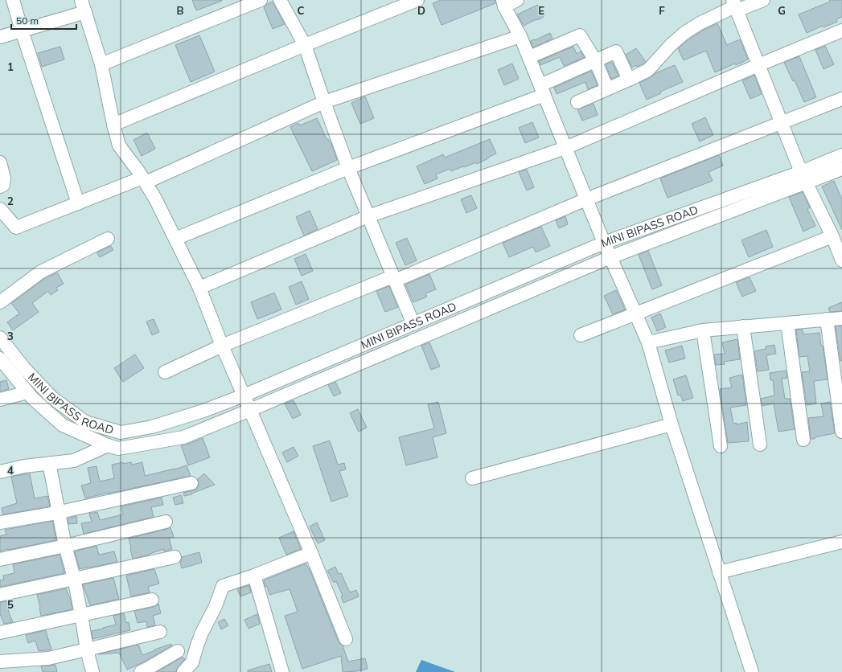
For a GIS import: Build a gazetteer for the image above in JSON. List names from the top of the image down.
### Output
{
  "streets": {
    "street": ["MINI BIPASS ROAD"]
  },
  "scale_bar": "50 m",
  "grid": {
    "columns": [
      "B",
      "C",
      "D",
      "E",
      "F",
      "G"
    ],
    "rows": [
      "1",
      "2",
      "3",
      "4",
      "5"
    ]
  }
}
